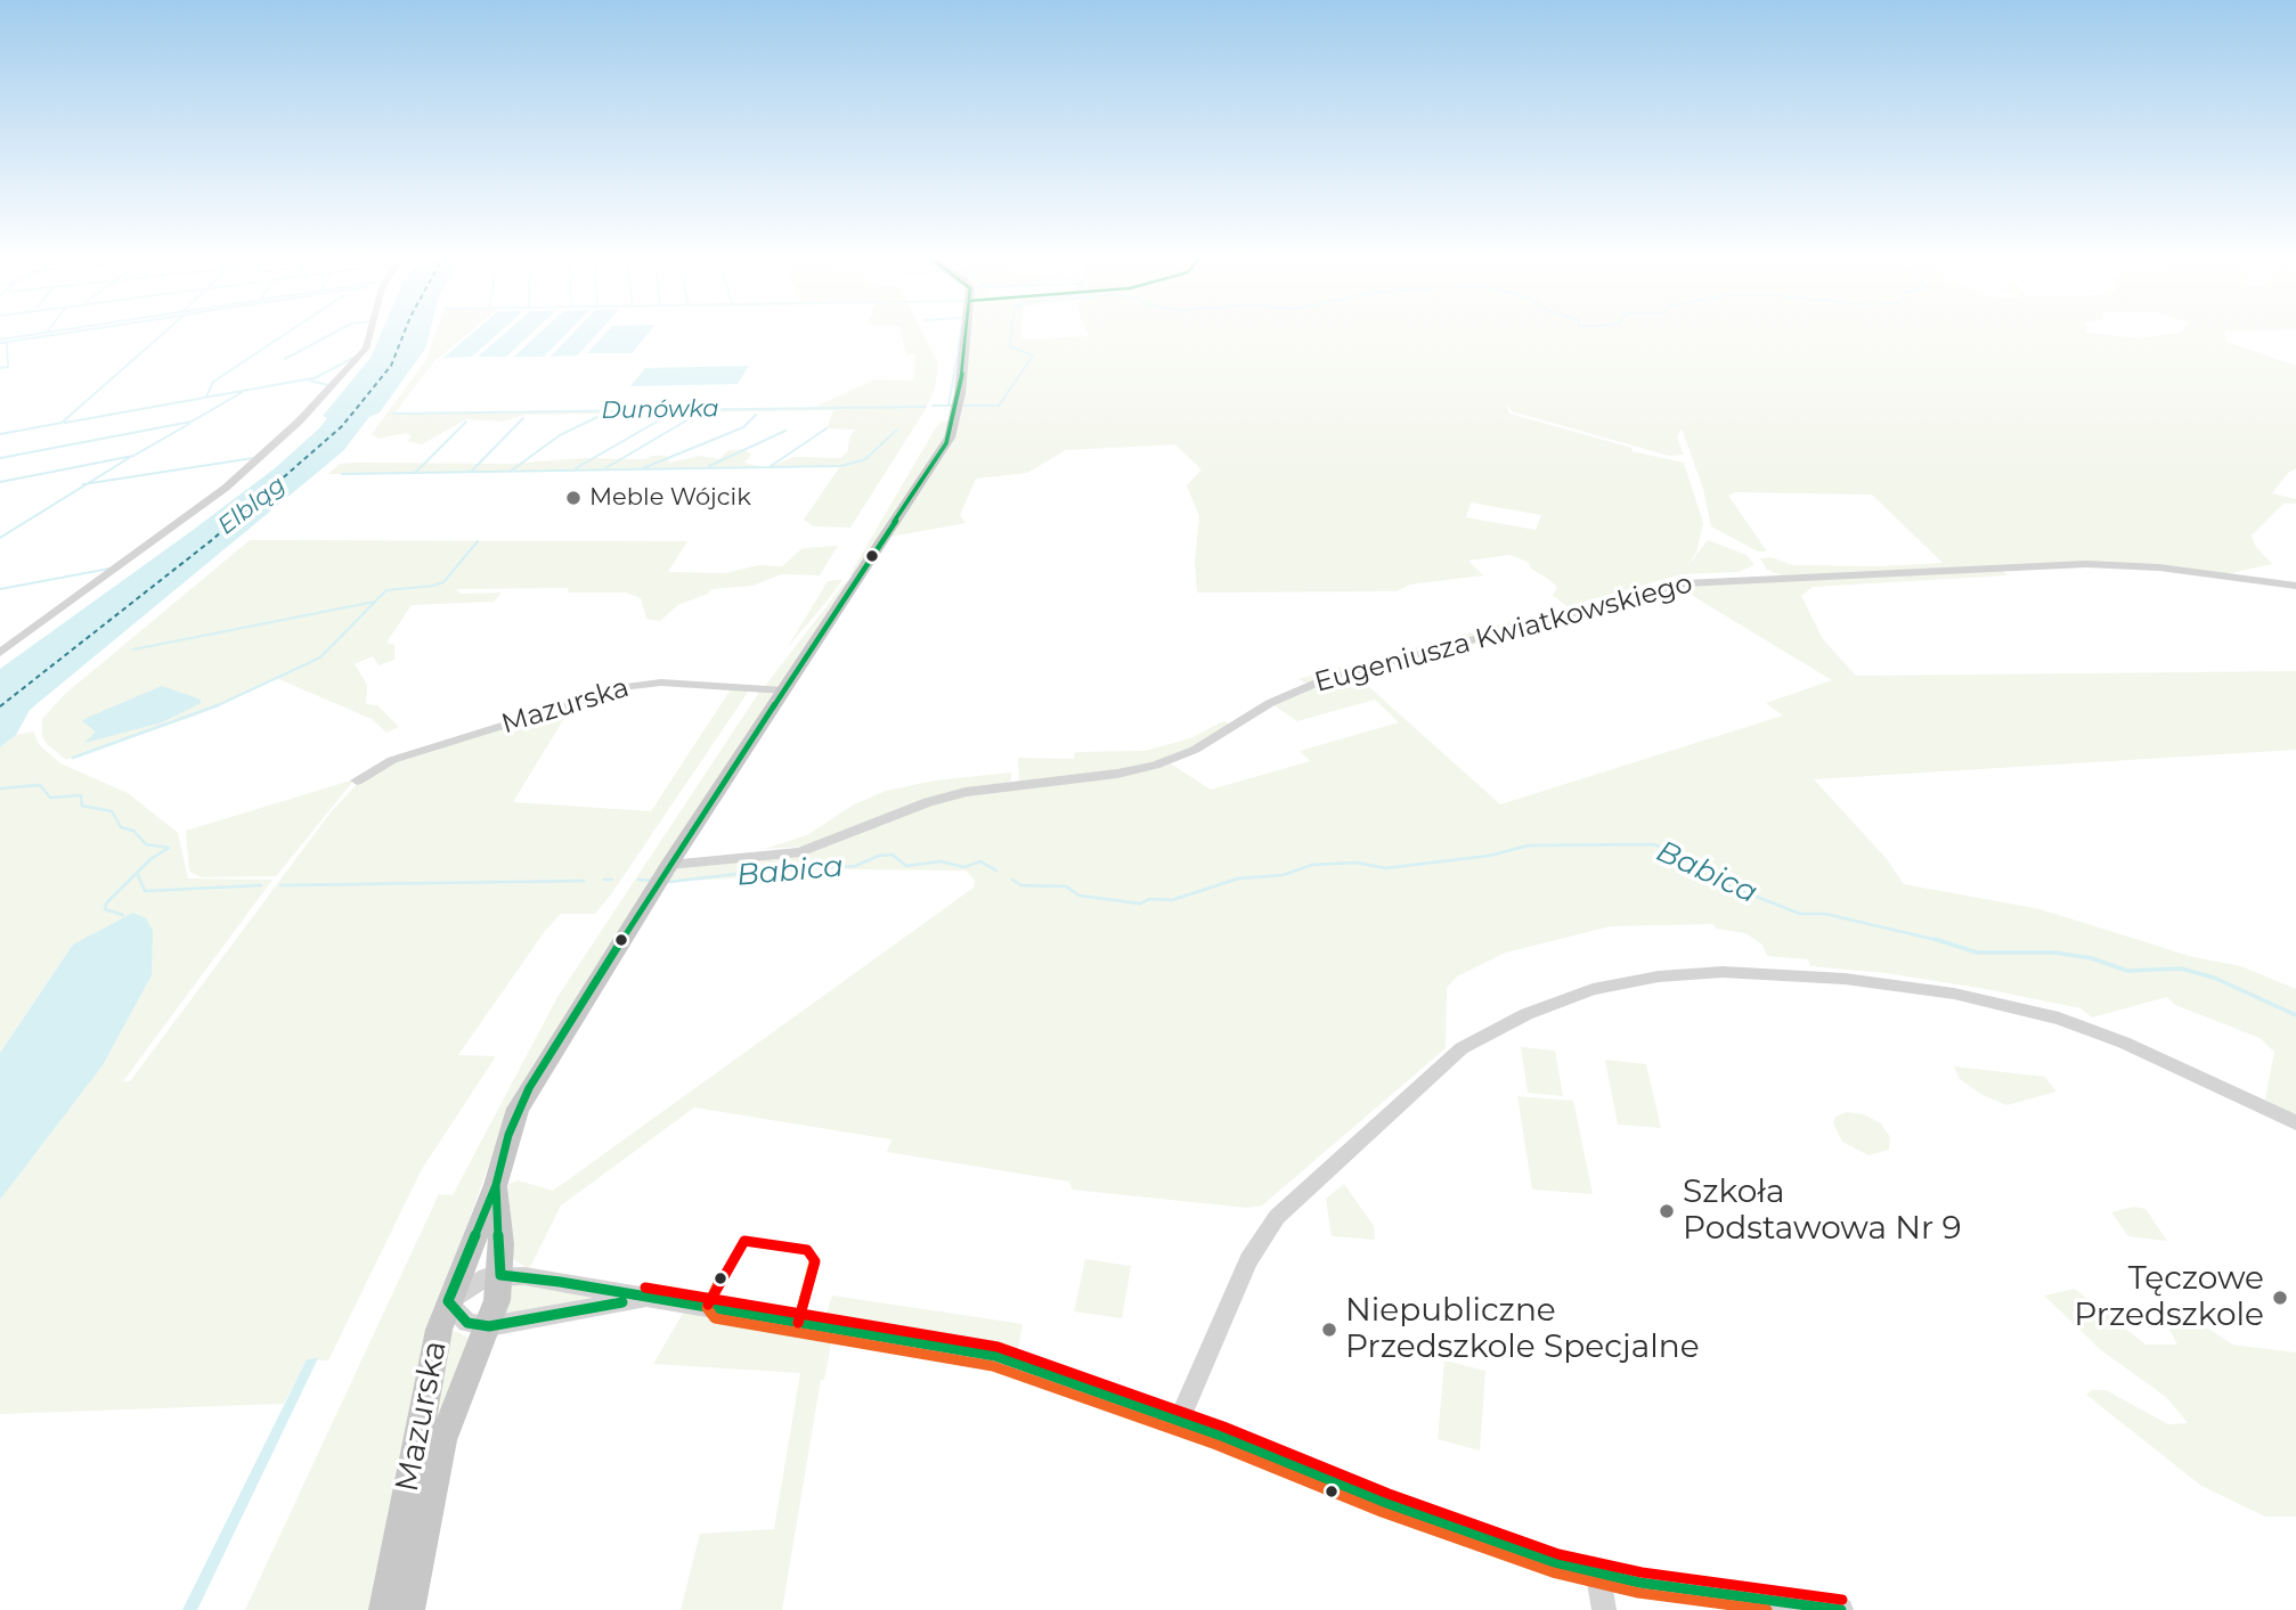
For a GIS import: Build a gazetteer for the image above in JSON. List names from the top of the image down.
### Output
{
  "streets": {
    "main road": ["Mazurska"],
    "street": ["Eugeniusza Kwiatkowskiego"]
  },
  "crossings": [
    ["Eugeniusza Kwiatkowskiego", "Mazurska"]
  ],
  "water": ["Dunówka", "Elbląg", "Babica"],
  "places": [
    "Meble Wójcik",
    "Szkoła Podstawowa Nr 9",
    "Tęczowe Przedszkole",
    "Niepubliczne Przedszkole Specjalne"
  ]
}
